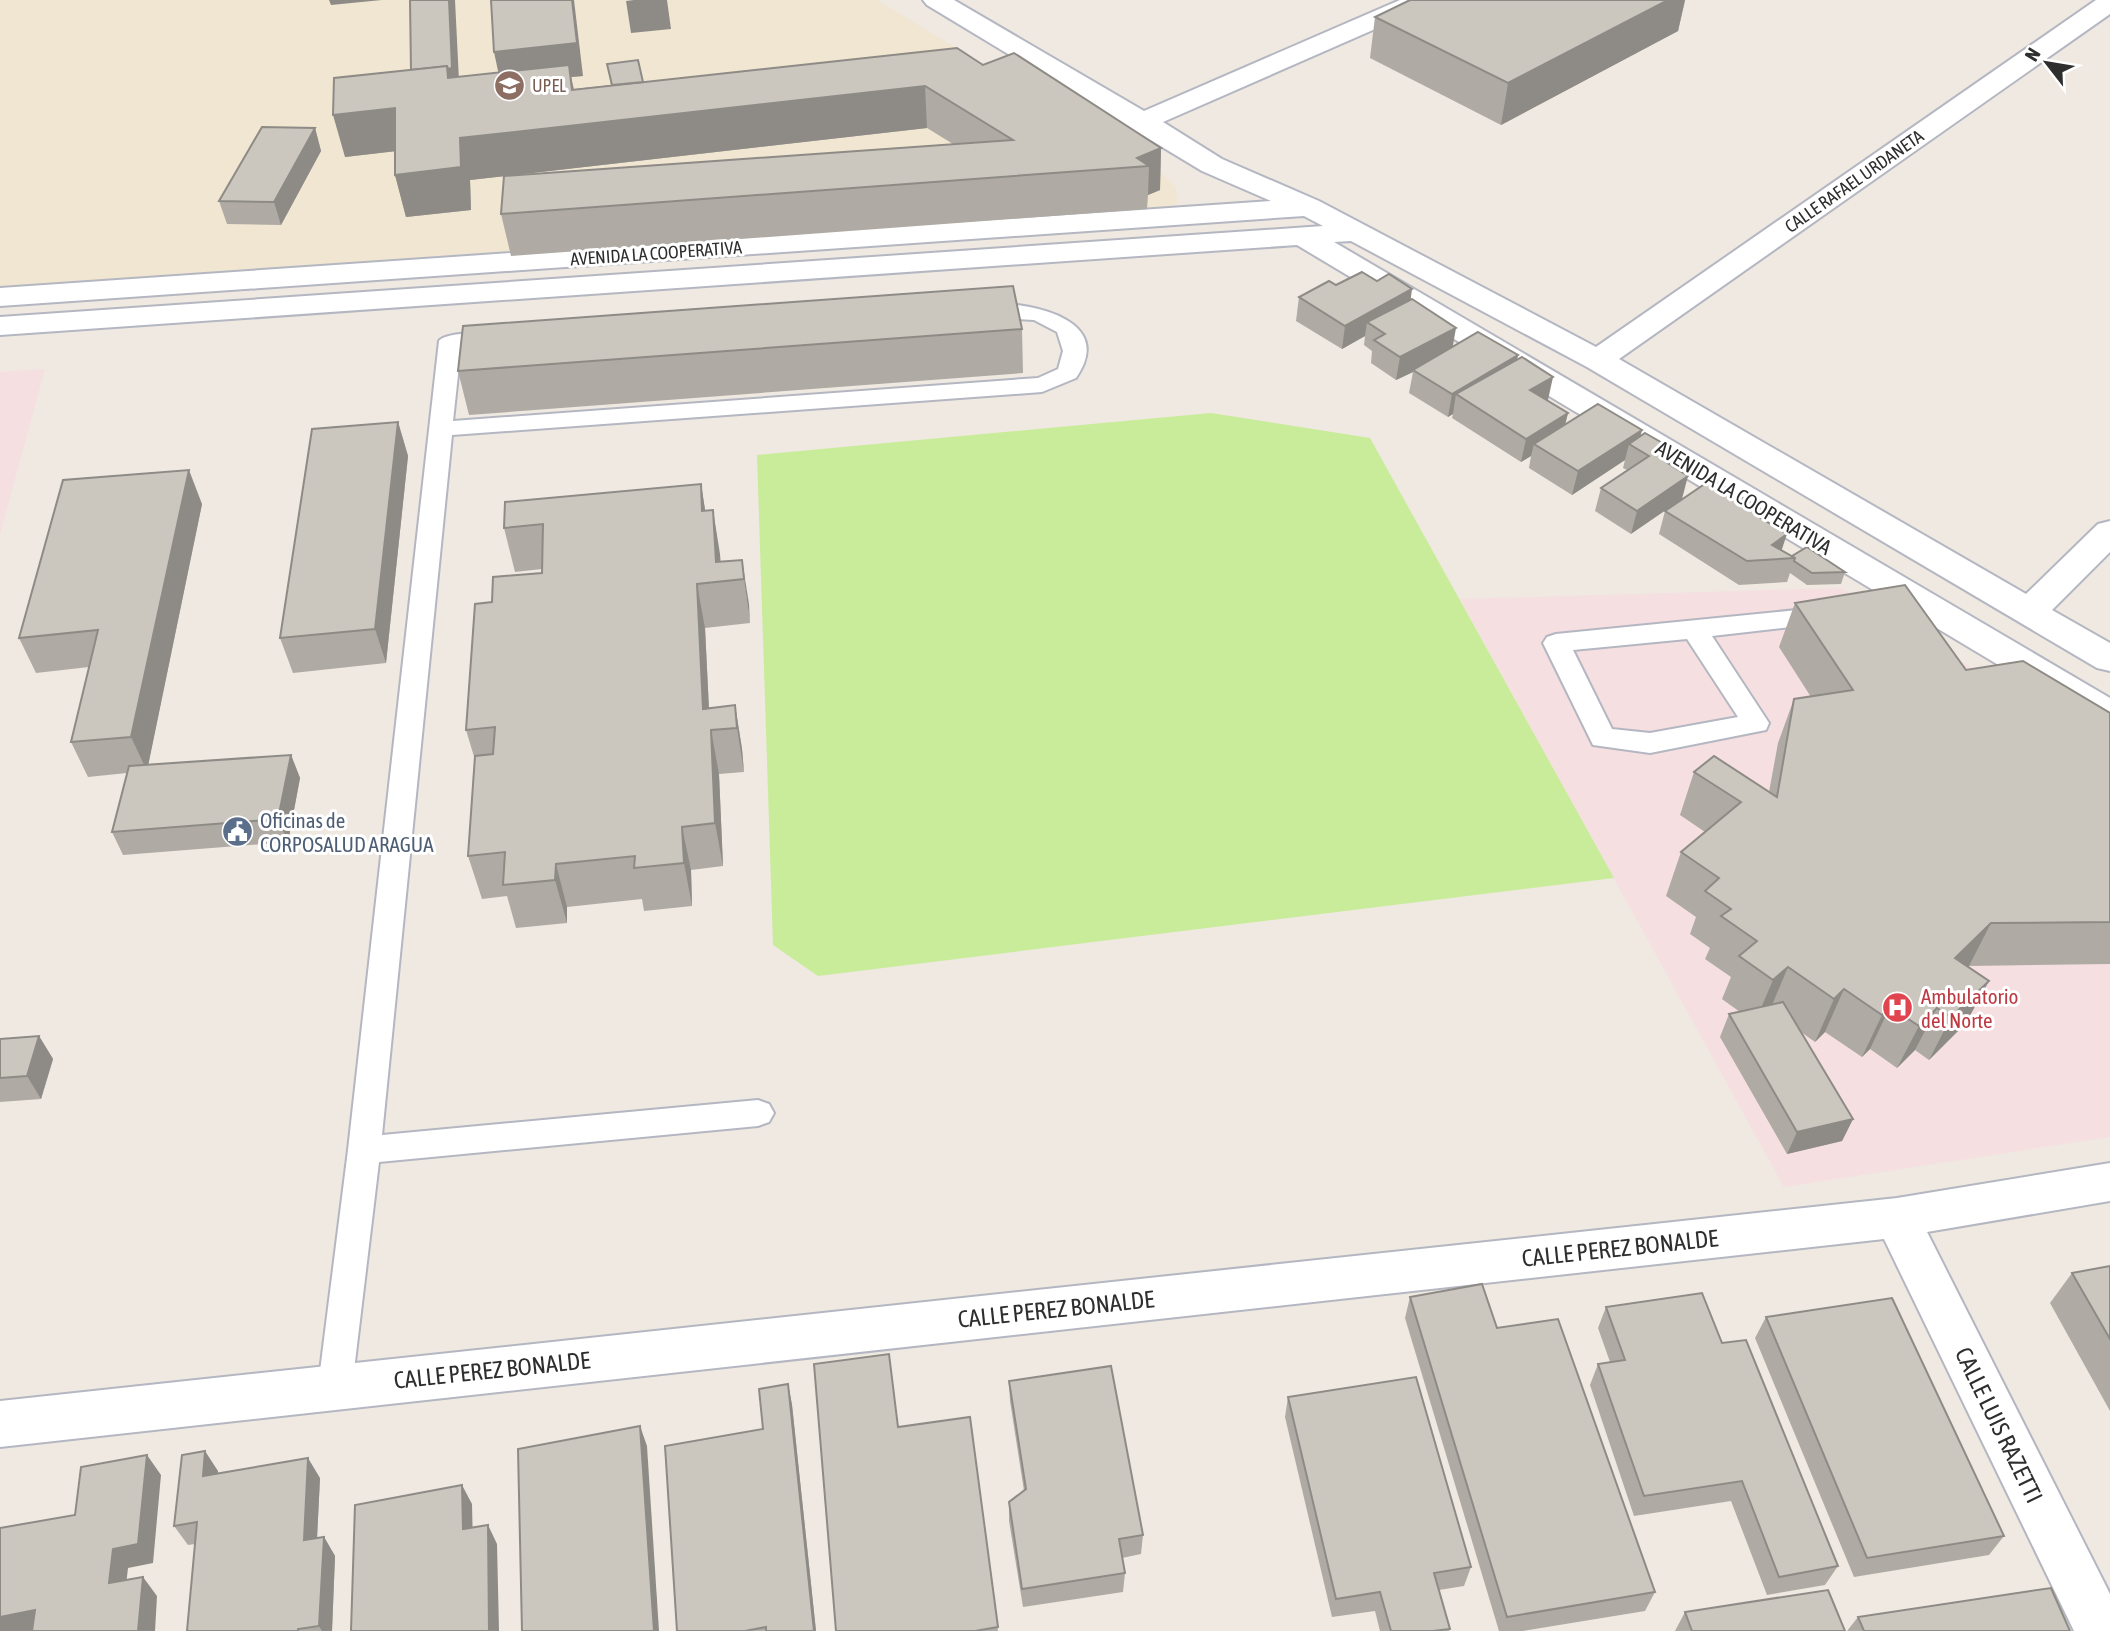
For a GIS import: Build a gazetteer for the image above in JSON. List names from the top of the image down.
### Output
{
  "streets": {
    "street": [
      "CALLE RAFAEL URDANETA",
      "AVENIDA LA COOPERATIVA",
      "CALLE PEREZ BONALDE",
      "CALLE LUIS RAZETTI"
    ]
  },
  "crossings": [
    ["CALLE RAFAEL URDANETA", "AVENIDA LA COOPERATIVA"],
    ["CALLE PEREZ BONALDE", "CALLE LUIS RAZETTI"]
  ],
  "places": {
    "school or university": ["UPEL"],
    "public building": ["Oficinas de CORPOSALUD ARAGUA"],
    "hospital": ["Ambulatorio del Norte"]
  },
  "north": "top left"
}
